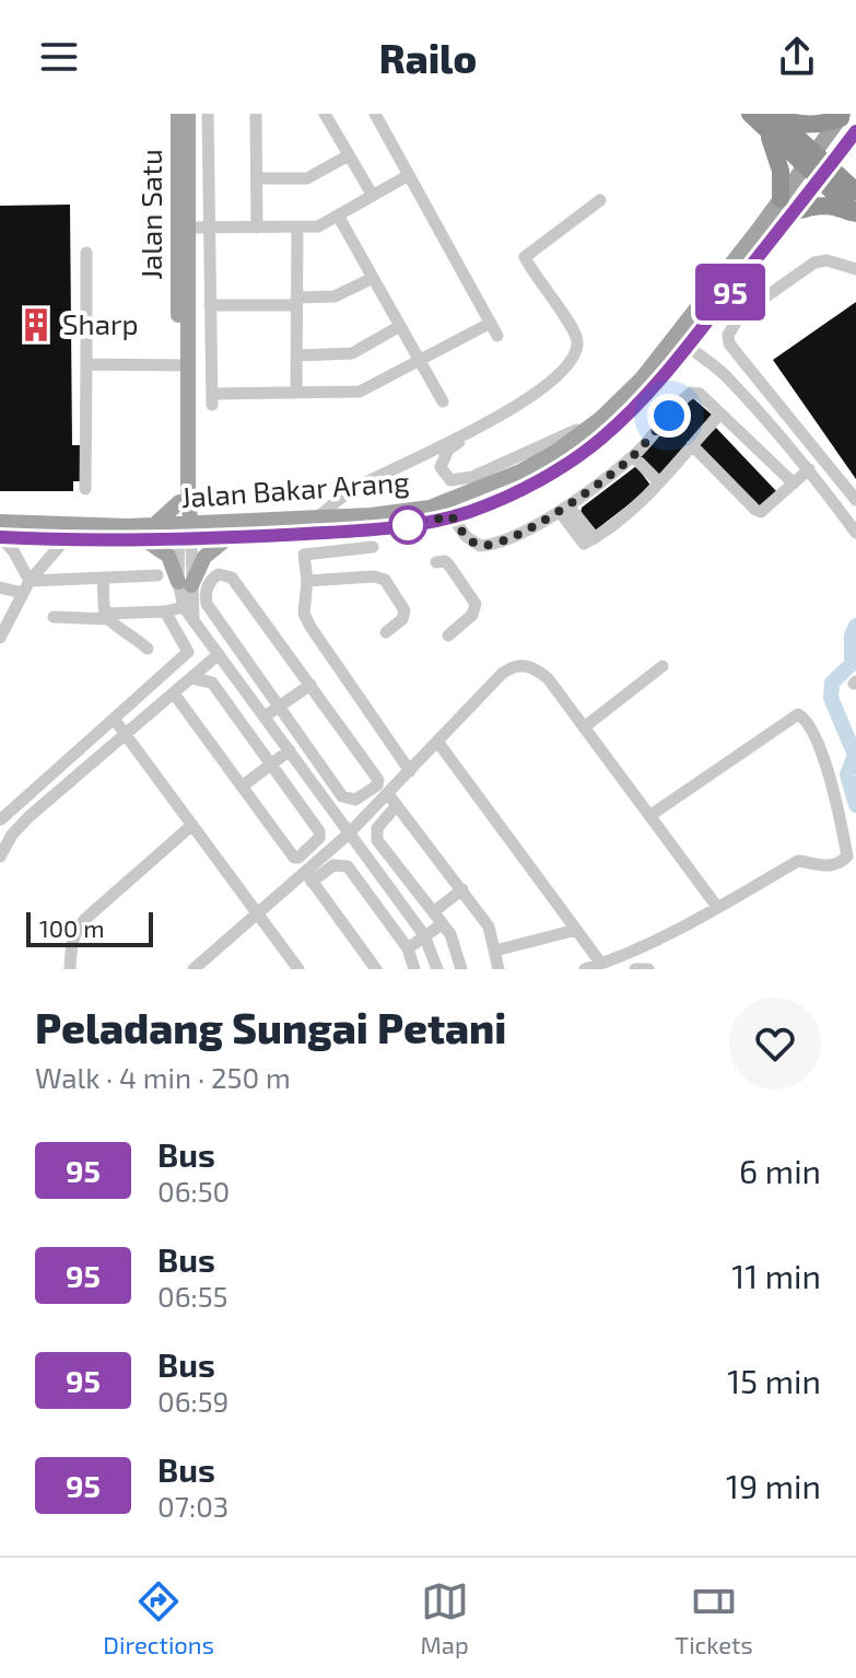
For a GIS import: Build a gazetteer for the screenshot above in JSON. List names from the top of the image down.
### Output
{
  "streets": {
    "main road": ["Jalan Satu", "Jalan Bakar Arang"]
  },
  "crossings": [
    ["Jalan Satu", "Jalan Bakar Arang"]
  ],
  "places": {
    "building": ["Sharp"]
  },
  "lines": ["bus line 95"],
  "scale_bar": "100 m",
  "page": {
    "header": "Railo",
    "on_map": "95",
    "scale": "100 m",
    "heading": ["Peladang Sungai Petani", "Walk · 4 min · 250 m"],
    "list": [
      {
        "mark": "95",
        "name": "Bus",
        "note": "06:50",
        "value": "6 min"
      },
      {
        "mark": "95",
        "name": "Bus",
        "note": "06:55",
        "value": "11 min"
      },
      {
        "mark": "95",
        "name": "Bus",
        "note": "06:59",
        "value": "15 min"
      },
      {
        "mark": "95",
        "name": "Bus",
        "note": "07:03",
        "value": "19 min"
      }
    ],
    "tabs": ["Directions", "Map", "Tickets"]
  }
}
